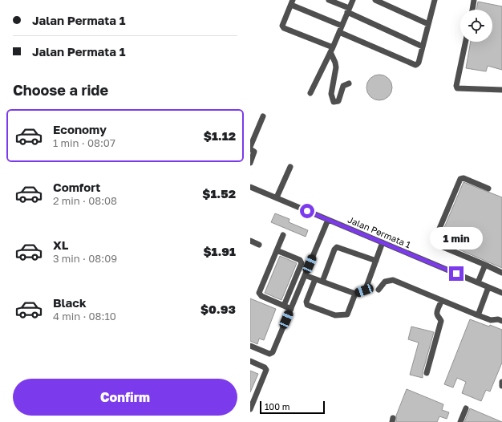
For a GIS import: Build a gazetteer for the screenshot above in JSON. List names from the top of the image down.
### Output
{
  "streets": {
    "street": ["Jalan Permata 1"]
  },
  "scale_bar": "100 m",
  "page": {
    "banner": ["Jalan Permata 1", "Jalan Permata 1"],
    "heading": "Choose a ride",
    "list": [
      {
        "name": "Economy",
        "note": "1 min · 08:07",
        "value": "$1.12"
      },
      {
        "name": "Comfort",
        "note": "2 min · 08:08",
        "value": "$1.52"
      },
      {
        "name": "XL",
        "note": "3 min · 08:09",
        "value": "$1.91"
      },
      {
        "name": "Black",
        "note": "4 min · 08:10",
        "value": "$0.93"
      }
    ],
    "bubble": "1 min",
    "buttons": "Confirm",
    "scale": "100 m"
  }
}
